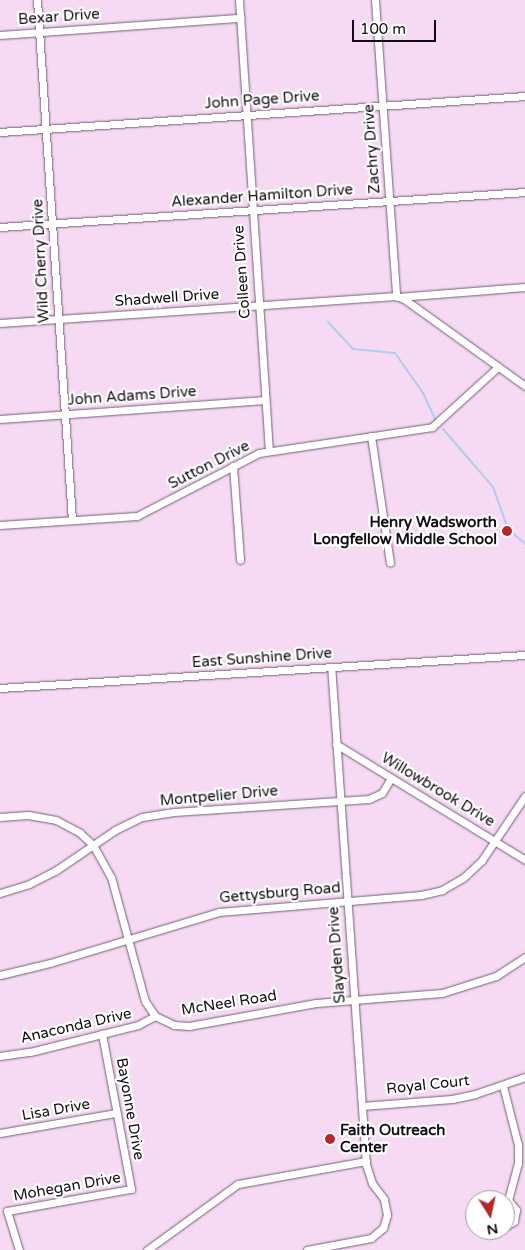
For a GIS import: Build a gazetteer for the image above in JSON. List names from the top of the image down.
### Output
{
  "streets": {
    "street": [
      "Bexar Drive",
      "John Page Drive",
      "Zachry Drive",
      "Alexander Hamilton Drive",
      "Wild Cherry Drive",
      "Colleen Drive",
      "Shadwell Drive",
      "John Adams Drive",
      "Sutton Drive",
      "East Sunshine Drive",
      "Willowbrook Drive",
      "Montpelier Drive",
      "Gettysburg Road",
      "Slayden Drive",
      "McNeel Road",
      "Anaconda Drive",
      "Royal Court",
      "Bayonne Drive",
      "Lisa Drive",
      "Mohegan Drive"
    ]
  },
  "crossings": [
    ["Bexar Drive", "Wild Cherry Drive"],
    ["Bexar Drive", "Colleen Drive"],
    ["John Page Drive", "Zachry Drive"],
    ["John Page Drive", "Wild Cherry Drive"],
    ["John Page Drive", "Colleen Drive"],
    ["Zachry Drive", "Alexander Hamilton Drive"],
    ["Zachry Drive", "Shadwell Drive"],
    ["Alexander Hamilton Drive", "Wild Cherry Drive"],
    ["Alexander Hamilton Drive", "Colleen Drive"],
    ["Wild Cherry Drive", "Shadwell Drive"],
    ["Wild Cherry Drive", "John Adams Drive"],
    ["Wild Cherry Drive", "Sutton Drive"],
    ["Colleen Drive", "Shadwell Drive"],
    ["Colleen Drive", "John Adams Drive"],
    ["Colleen Drive", "Sutton Drive"],
    ["East Sunshine Drive", "Slayden Drive"],
    ["Willowbrook Drive", "Montpelier Drive"],
    ["Willowbrook Drive", "Gettysburg Road"],
    ["Willowbrook Drive", "Slayden Drive"],
    ["Montpelier Drive", "Slayden Drive"],
    ["Gettysburg Road", "Slayden Drive"],
    ["Slayden Drive", "McNeel Road"],
    ["Slayden Drive", "Royal Court"],
    ["McNeel Road", "Anaconda Drive"],
    ["Anaconda Drive", "Bayonne Drive"],
    ["Bayonne Drive", "Lisa Drive"],
    ["Bayonne Drive", "Mohegan Drive"]
  ],
  "places": ["Henry Wadsworth Longfellow Middle School", "Faith Outreach Center"],
  "scale_bar": "100 m",
  "north": "bottom"
}
